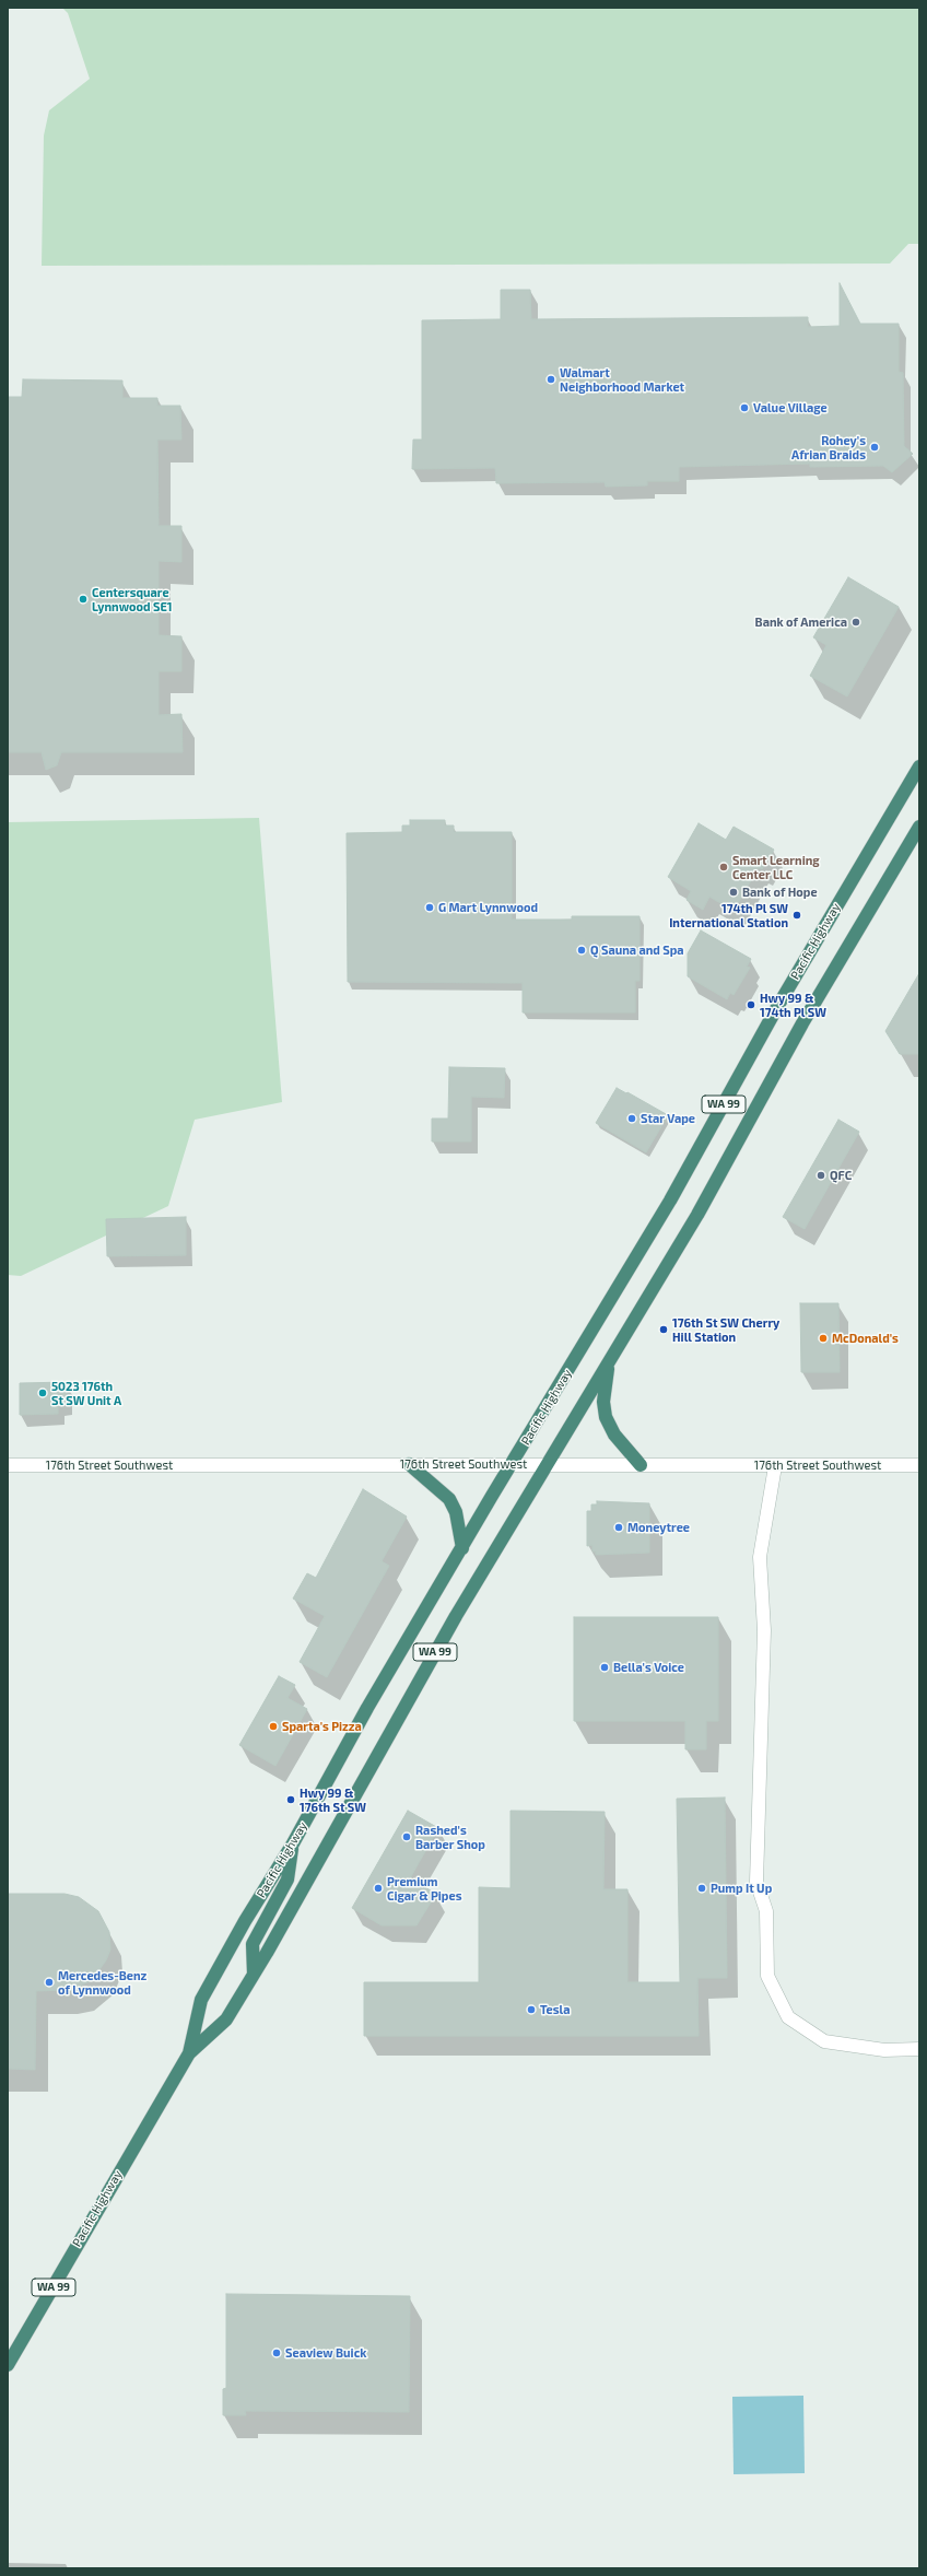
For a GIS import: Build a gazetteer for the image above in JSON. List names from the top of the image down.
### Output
{
  "streets": {
    "highway": ["Pacific Highway", "WA 99"],
    "street": ["176th Street Southwest"]
  },
  "crossings": [
    ["Pacific Highway", "176th Street Southwest"]
  ],
  "places": [
    "Walmart Neighborhood Market",
    "Value Village",
    "Rohey's Afrian Braids",
    "Centersquare Lynnwood SE1",
    "Bank of America",
    "Smart Learning Center LLC",
    "Bank of Hope",
    "G Mart Lynnwood",
    "174th Pl SW International Station",
    "Q Sauna and Spa",
    "Hwy 99 & 174th Pl SW",
    "Star Vape",
    "QFC",
    "176th St SW Cherry Hill Station",
    "McDonald's",
    "5023 176th St SW Unit A",
    "Moneytree",
    "Bella's Voice",
    "Sparta's Pizza",
    "Hwy 99 & 176th St SW",
    "Rashed's Barber Shop",
    "Premium Cigar & Pipes",
    "Pump It Up",
    "Mercedes-Benz of Lynnwood",
    "Tesla",
    "Seaview Buick"
  ]
}
